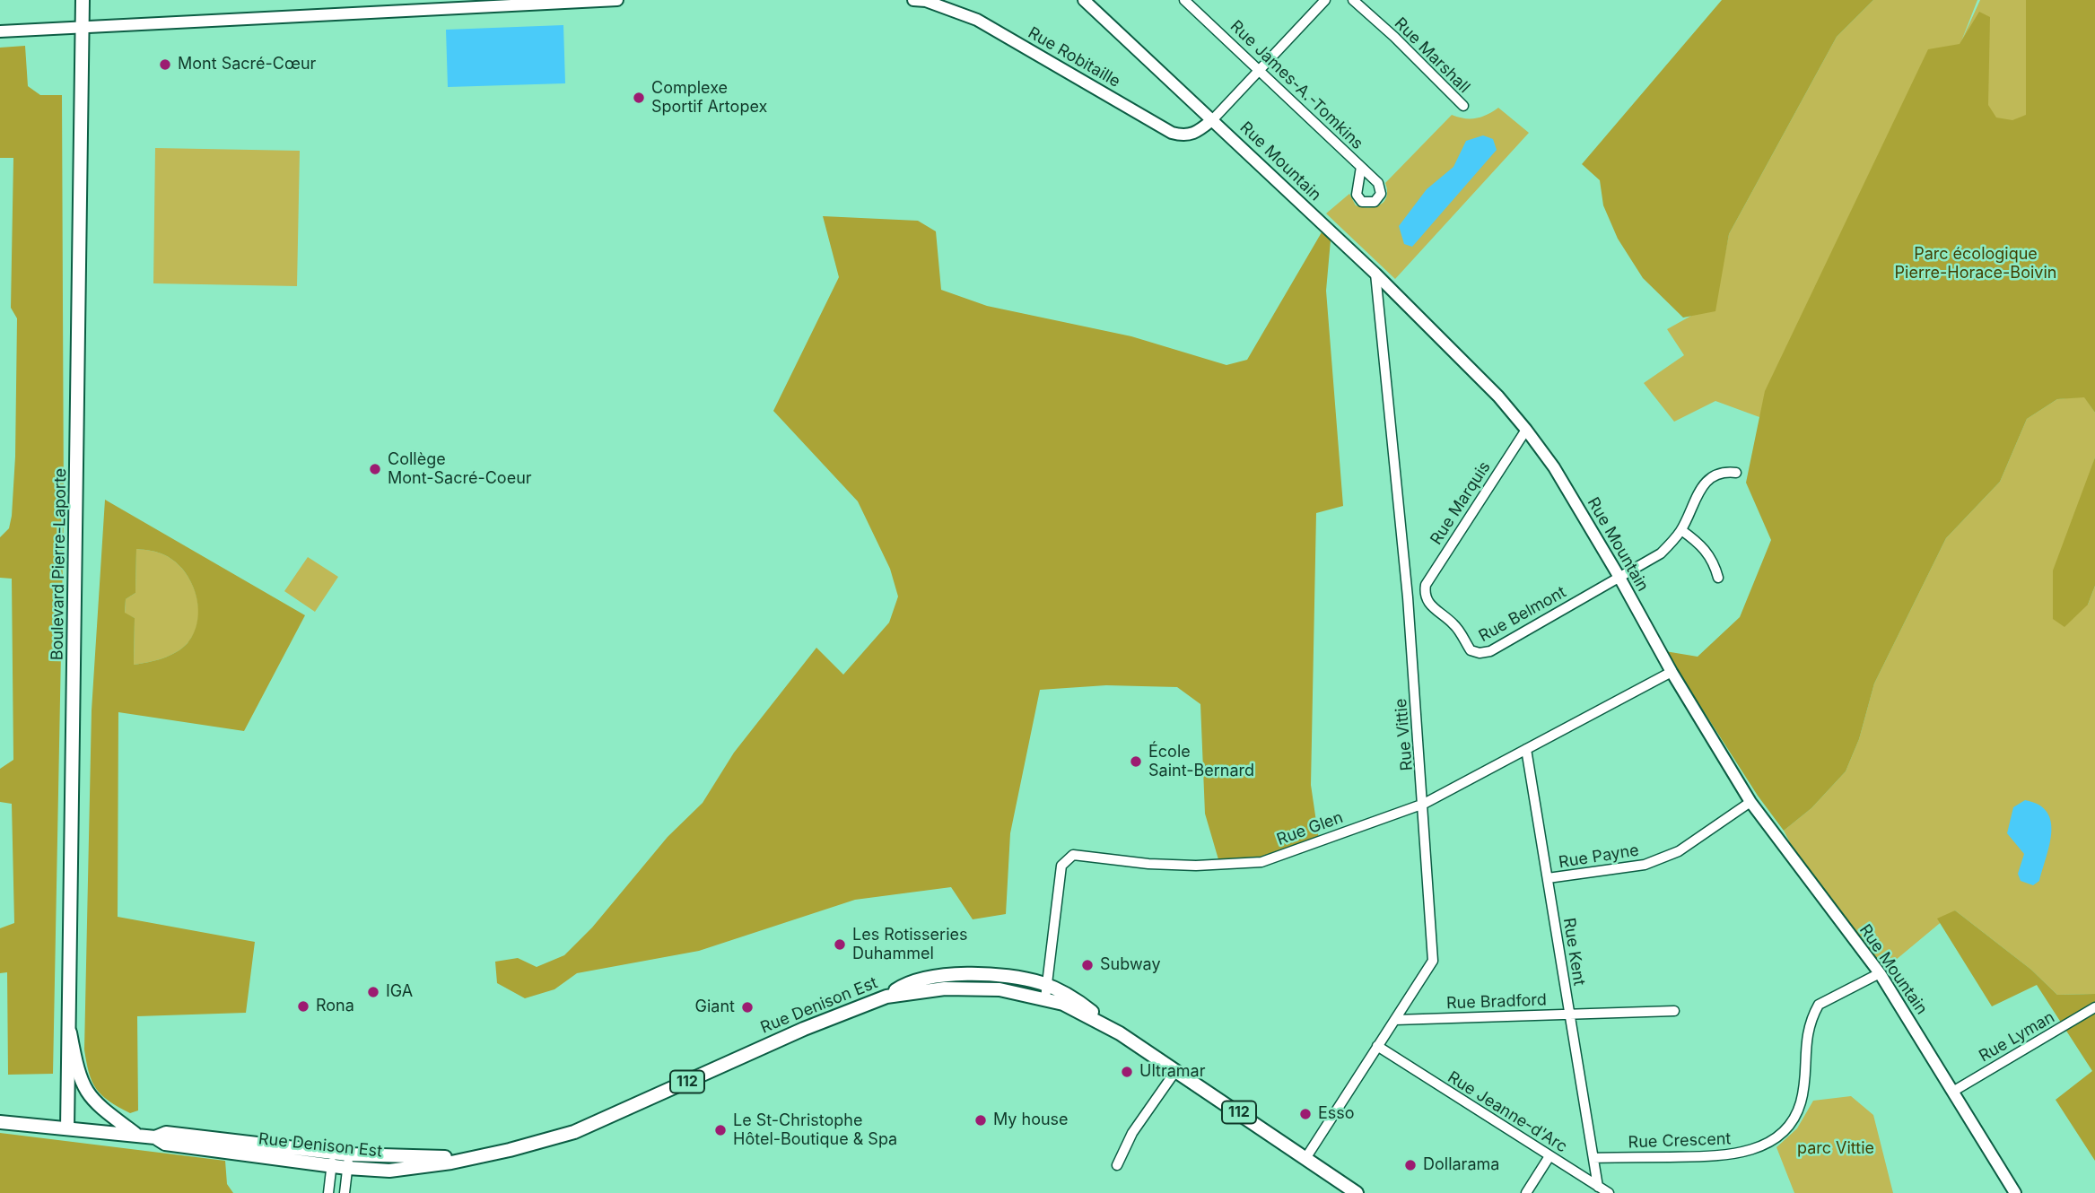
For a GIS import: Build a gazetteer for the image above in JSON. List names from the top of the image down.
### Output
{
  "streets": {
    "main road": ["Boulevard Pierre-Laporte", "Rue Denison Est", "112"],
    "street": [
      "Rue Marshall",
      "Rue Robitaille",
      "Rue James-A.-Tomkins",
      "Rue Mountain",
      "Rue Marquis",
      "Rue Belmont",
      "Rue Vittie",
      "Rue Glen",
      "Rue Payne",
      "Rue Kent",
      "Rue Bradford",
      "Rue Lyman",
      "Rue Jeanne-d'Arc",
      "Rue Crescent"
    ]
  },
  "crossings": [
    ["Rue Robitaille", "Rue Mountain"],
    ["Rue Mountain", "Rue Marquis"],
    ["Rue Mountain", "Rue Belmont"],
    ["Rue Mountain", "Rue Vittie"],
    ["Rue Mountain", "Rue Glen"],
    ["Rue Mountain", "Rue Payne"],
    ["Rue Mountain", "Rue Lyman"],
    ["Rue Mountain", "Rue Crescent"],
    ["Rue Marquis", "Rue Belmont"],
    ["Boulevard Pierre-Laporte", "Rue Denison Est"],
    ["Rue Vittie", "Rue Glen"],
    ["Rue Vittie", "Rue Bradford"],
    ["Rue Vittie", "112"],
    ["Rue Vittie", "Rue Jeanne-d'Arc"],
    ["Rue Glen", "Rue Kent"],
    ["Rue Glen", "Rue Denison Est"],
    ["Rue Payne", "Rue Kent"],
    ["Rue Kent", "Rue Bradford"],
    ["Rue Kent", "Rue Crescent"],
    ["Rue Denison Est", "112"]
  ],
  "parks": ["Parc écologique Pierre-Horace-Boivin", "parc Vittie"],
  "places": [
    "Mont Sacré-Cœur",
    "Complexe Sportif Artopex",
    "Collège Mont-Sacré-Coeur",
    "École Saint-Bernard",
    "Les Rotisseries Duhammel",
    "Subway",
    "IGA",
    "Rona",
    "Giant",
    "Ultramar",
    "Esso",
    "My house",
    "Le St-Christophe Hôtel-Boutique & Spa",
    "Dollarama"
  ]
}
